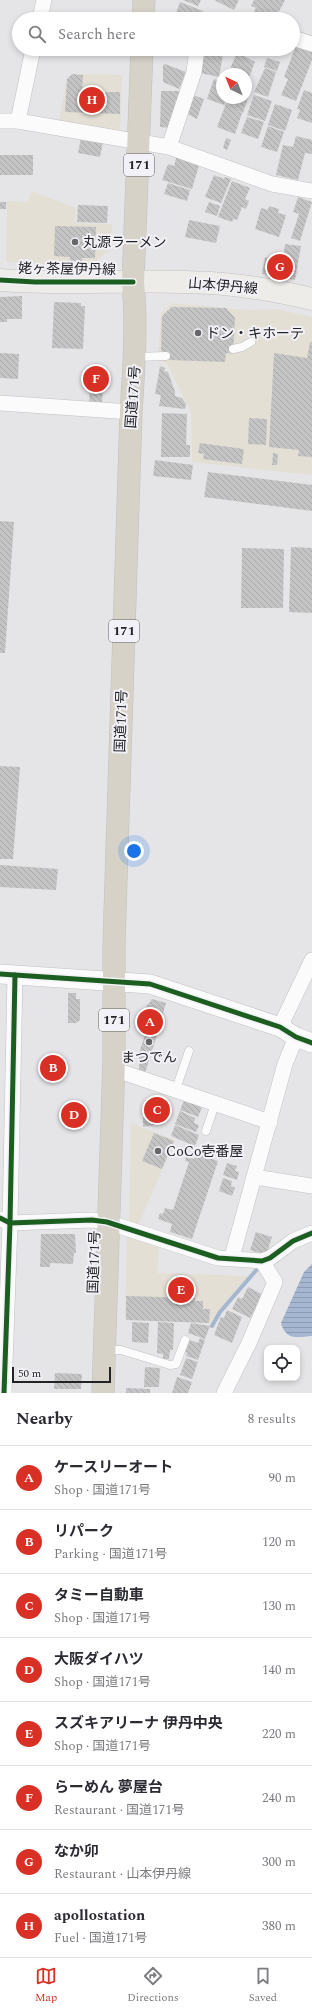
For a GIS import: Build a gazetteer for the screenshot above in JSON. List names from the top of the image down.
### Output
{
  "streets": {
    "highway": ["171", "国道171号"],
    "main road": ["姥ヶ茶屋伊丹線", "山本伊丹線"]
  },
  "crossings": [
    ["姥ヶ茶屋伊丹線", "山本伊丹線"],
    ["姥ヶ茶屋伊丹線", "国道171号"],
    ["山本伊丹線", "国道171号"]
  ],
  "places": [
    "丸源ラーメン",
    "ドン・キホーテ",
    "まつでん",
    "CoCo壱番屋"
  ],
  "scale_bar": "50 m",
  "north": "top left",
  "page": {
    "search": "Search here",
    "pins": [
      "H",
      "G",
      "F",
      "A",
      "B",
      "C",
      "D",
      "E"
    ],
    "scale": "50 m",
    "heading": ["Nearby", "8 results"],
    "list": [
      {
        "mark": "A",
        "name": "ケースリーオート",
        "note": "Shop · 国道171号",
        "value": "90 m"
      },
      {
        "mark": "B",
        "name": "リパーク",
        "note": "Parking · 国道171号",
        "value": "120 m"
      },
      {
        "mark": "C",
        "name": "タミー自動車",
        "note": "Shop · 国道171号",
        "value": "130 m"
      },
      {
        "mark": "D",
        "name": "大阪ダイハツ",
        "note": "Shop · 国道171号",
        "value": "140 m"
      },
      {
        "mark": "E",
        "name": "スズキアリーナ 伊丹中央",
        "note": "Shop · 国道171号",
        "value": "220 m"
      },
      {
        "mark": "F",
        "name": "らーめん 夢屋台",
        "note": "Restaurant · 国道171号",
        "value": "240 m"
      },
      {
        "mark": "G",
        "name": "なか卯",
        "note": "Restaurant · 山本伊丹線",
        "value": "300 m"
      },
      {
        "mark": "H",
        "name": "apollostation",
        "note": "Fuel · 国道171号",
        "value": "380 m"
      }
    ],
    "nav": ["Map", "Directions", "Saved"]
  }
}
